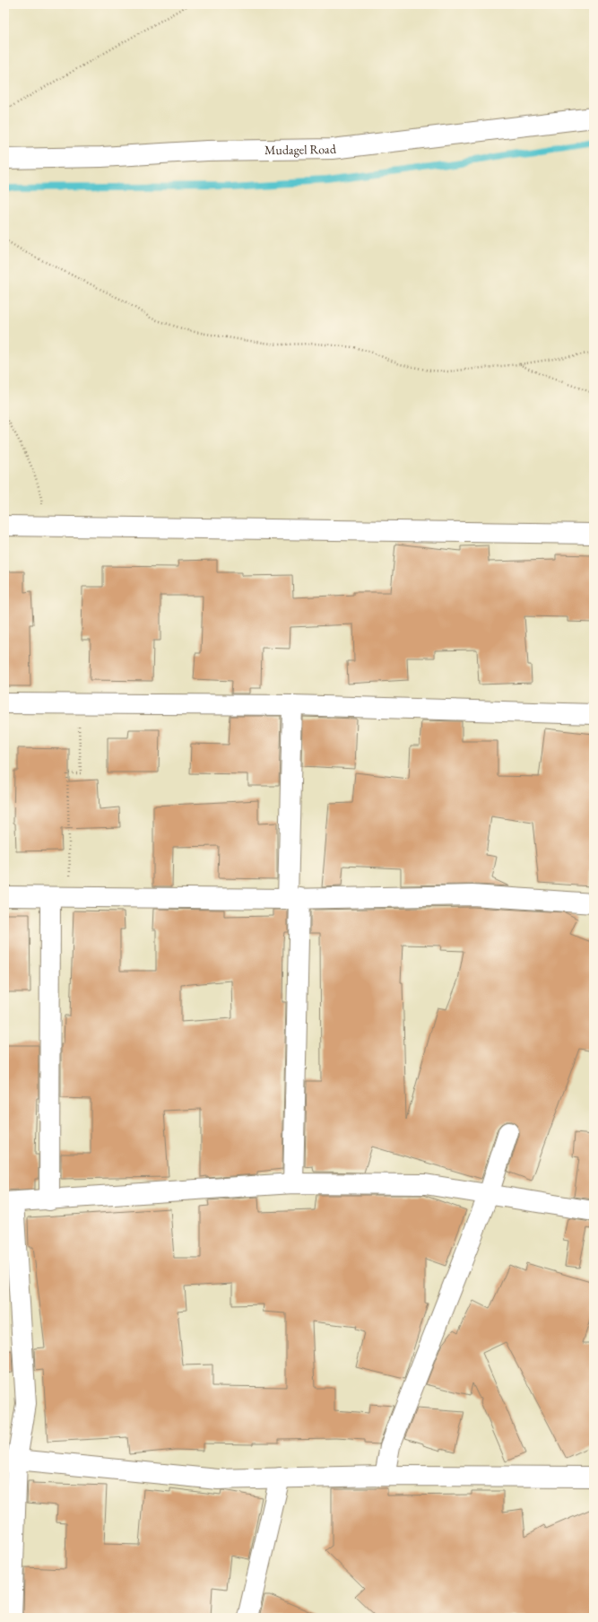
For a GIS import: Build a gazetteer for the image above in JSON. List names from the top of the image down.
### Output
{
  "streets": {
    "street": ["Mudagel Road"]
  }
}
